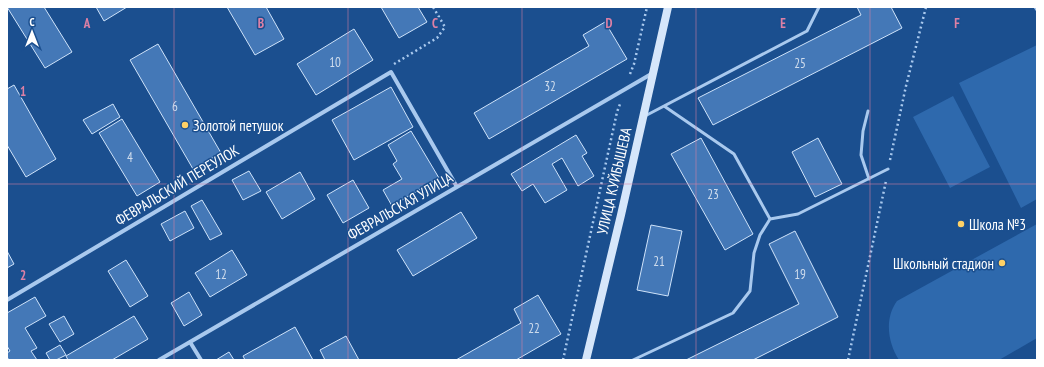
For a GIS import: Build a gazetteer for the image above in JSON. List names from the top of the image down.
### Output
{
  "streets": {
    "main road": ["УЛИЦА КУЙБЫШЕВА"],
    "street": ["ФЕВРАЛЬСКИЙ ПЕРЕУЛОК", "ФЕВРАЛЬСКАЯ УЛИЦА"]
  },
  "crossings": [
    ["УЛИЦА КУЙБЫШЕВА", "ФЕВРАЛЬСКАЯ УЛИЦА"]
  ],
  "places": ["Золотой петушок", "Школа №3", "Школьный стадион"],
  "house_numbers": [
    "10",
    "25",
    "32",
    "6",
    "4",
    "23",
    "21",
    "12",
    "19",
    "22"
  ],
  "north": "top",
  "grid": {
    "columns": [
      "A",
      "B",
      "C",
      "D",
      "E",
      "F"
    ],
    "rows": ["1", "2"]
  }
}
